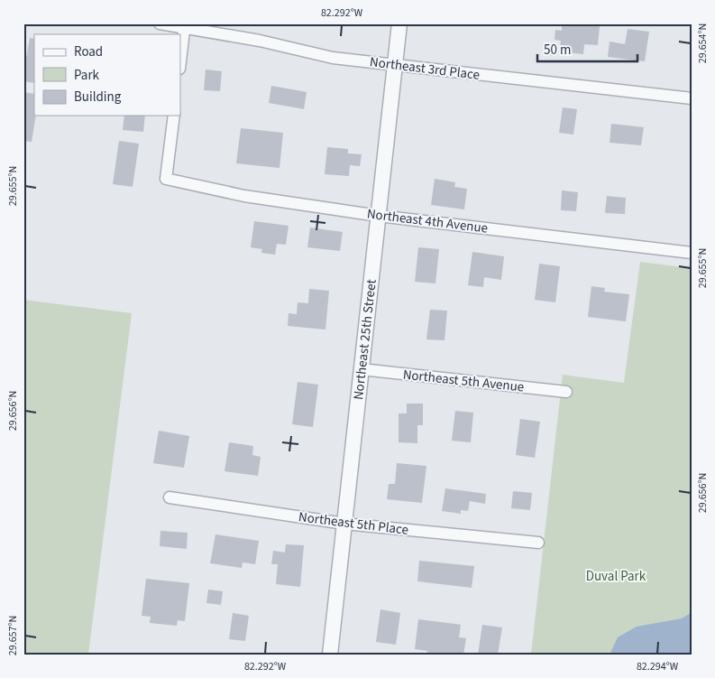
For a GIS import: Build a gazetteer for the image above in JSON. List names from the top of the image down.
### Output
{
  "streets": {
    "street": [
      "Northeast 3rd Place",
      "Northeast 4th Avenue",
      "Northeast 25th Street",
      "Northeast 5th Avenue",
      "Northeast 5th Place"
    ]
  },
  "crossings": [
    ["Northeast 3rd Place", "Northeast 25th Street"],
    ["Northeast 4th Avenue", "Northeast 25th Street"],
    ["Northeast 25th Street", "Northeast 5th Avenue"],
    ["Northeast 25th Street", "Northeast 5th Place"]
  ],
  "parks": ["Duval Park"],
  "legend": ["Road", "Park", "Building"],
  "scale_bar": "50 m",
  "coordinates": [
    "82.292°W",
    "29.654°N",
    "29.655°N",
    "29.656°N",
    "29.657°N",
    "82.294°W"
  ]
}
